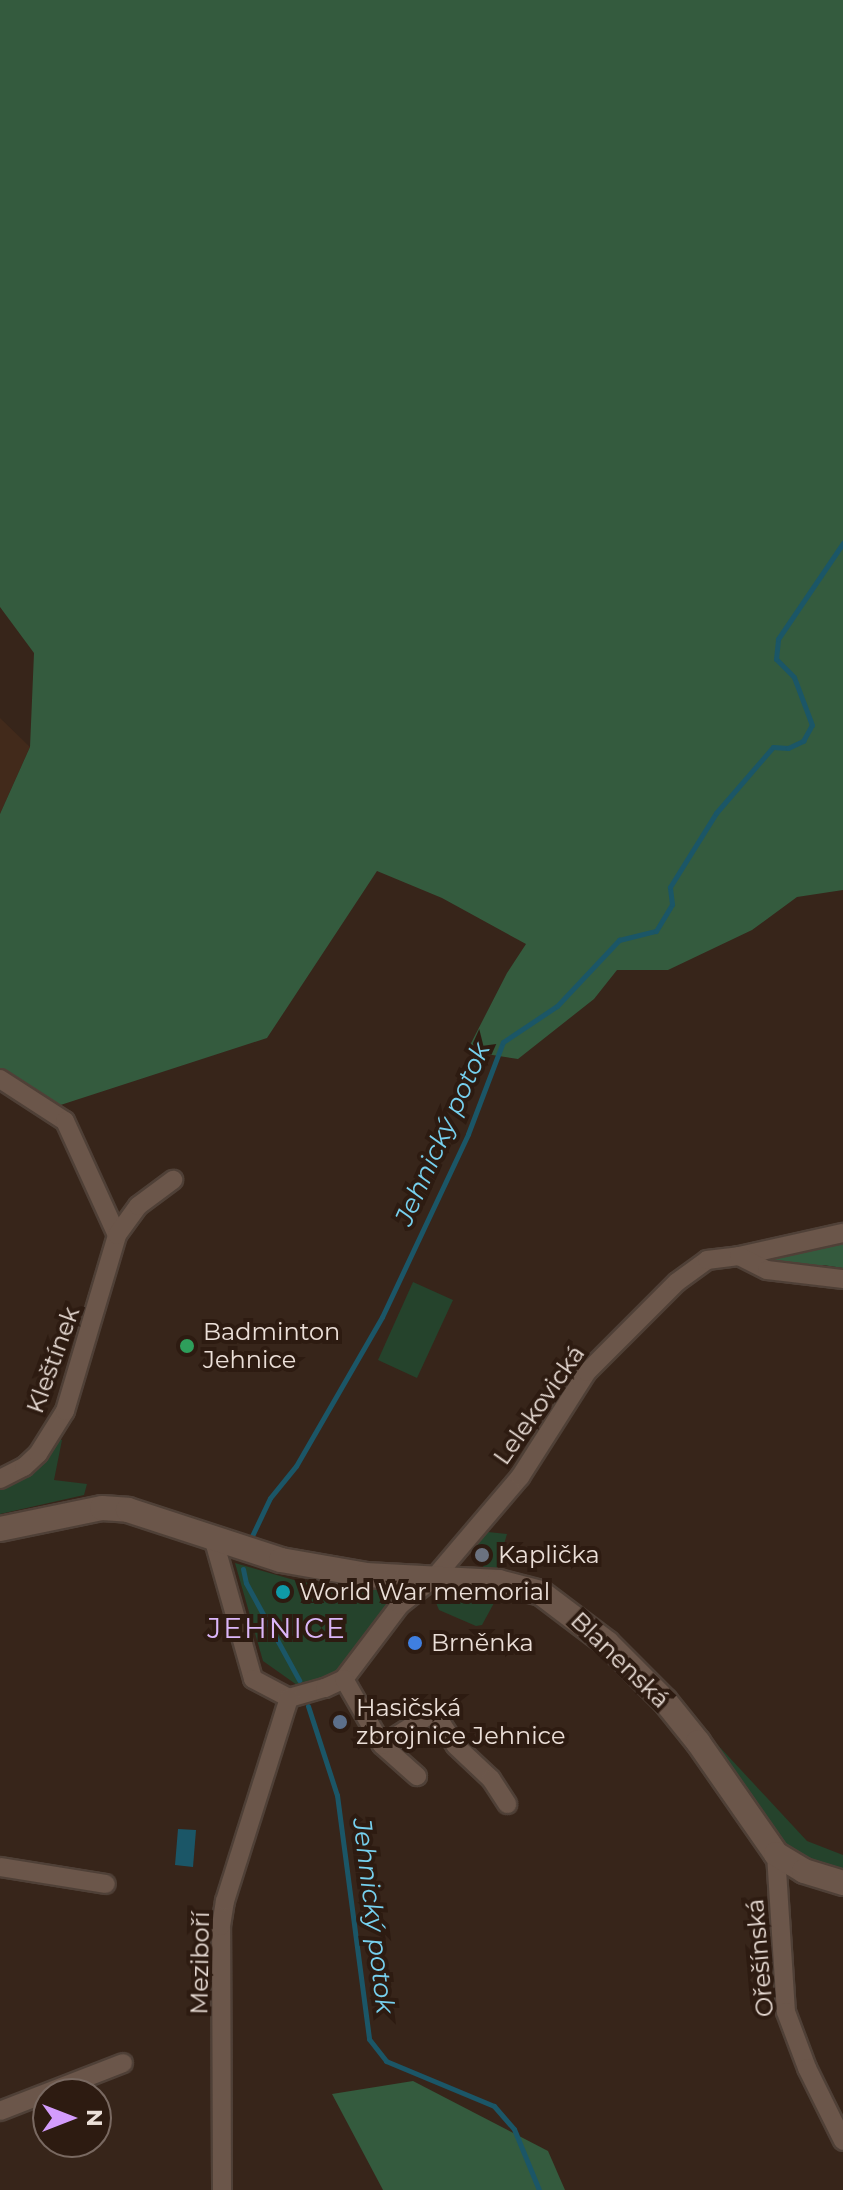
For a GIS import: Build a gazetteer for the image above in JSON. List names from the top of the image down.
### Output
{
  "streets": {
    "street": [
      "Kleštínek",
      "Lelekovická",
      "Blanenská",
      "Ořešínská",
      "Meziboří"
    ]
  },
  "crossings": [
    ["Lelekovická", "Blanenská"],
    ["Blanenská", "Ořešínská"]
  ],
  "districts": ["JEHNICE"],
  "water": ["Jehnický potok"],
  "places": [
    "Badminton Jehnice",
    "Kaplička",
    "World War memorial",
    "Brněnka",
    "Hasičská zbrojnice Jehnice"
  ],
  "north": "right"
}
